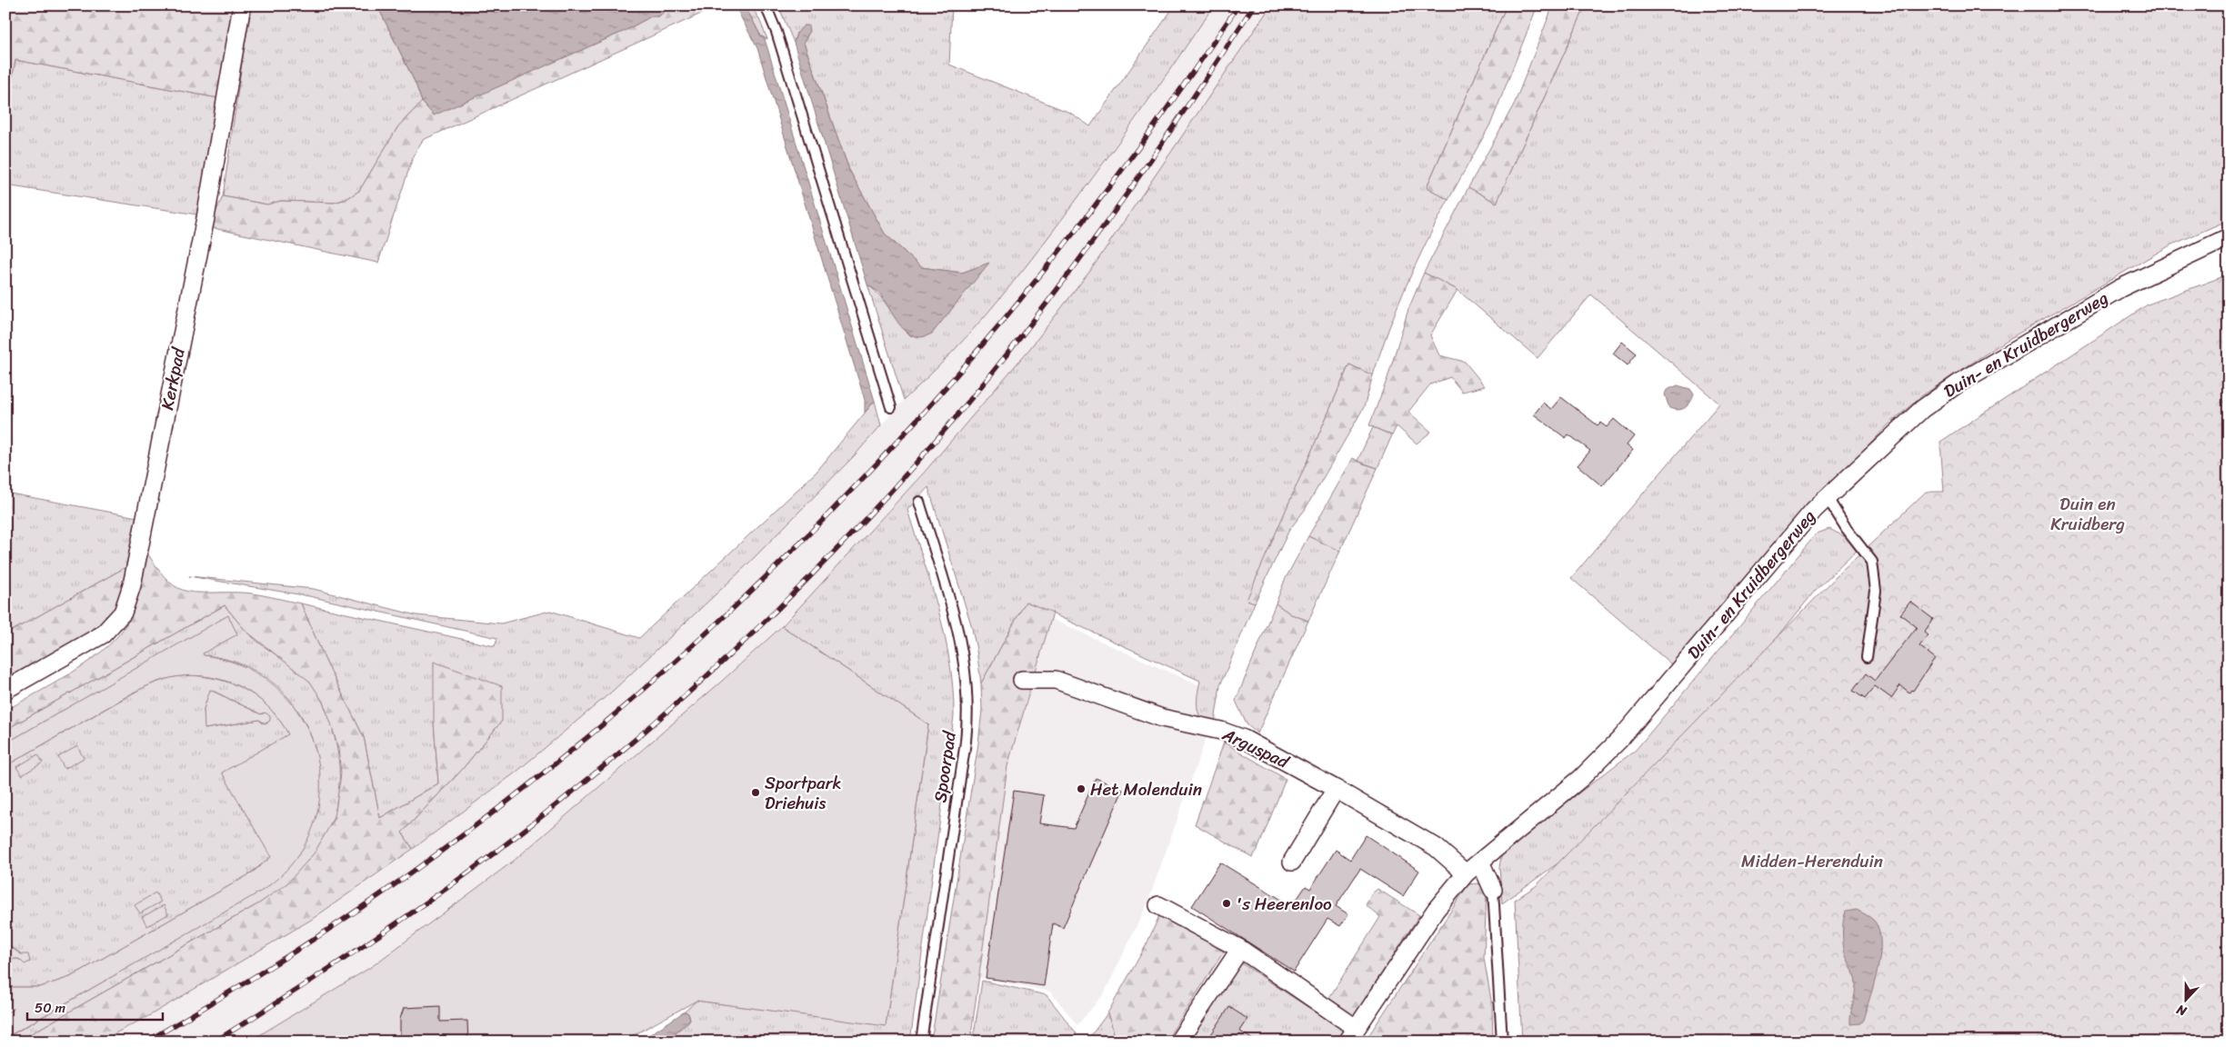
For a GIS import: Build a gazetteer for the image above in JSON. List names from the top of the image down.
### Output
{
  "streets": {
    "street": ["Duin- en Kruidbergerweg", "Kerkpad", "Arguspad"],
    "lane": ["Spoorpad"]
  },
  "crossings": [
    ["Duin- en Kruidbergerweg", "Arguspad"]
  ],
  "parks": ["Duin en Kruidberg", "Midden-Herenduin"],
  "places": ["Het Molenduin", "Sportpark Driehuis", "'s Heerenloo"],
  "scale_bar": "50 m",
  "north": "bottom"
}
